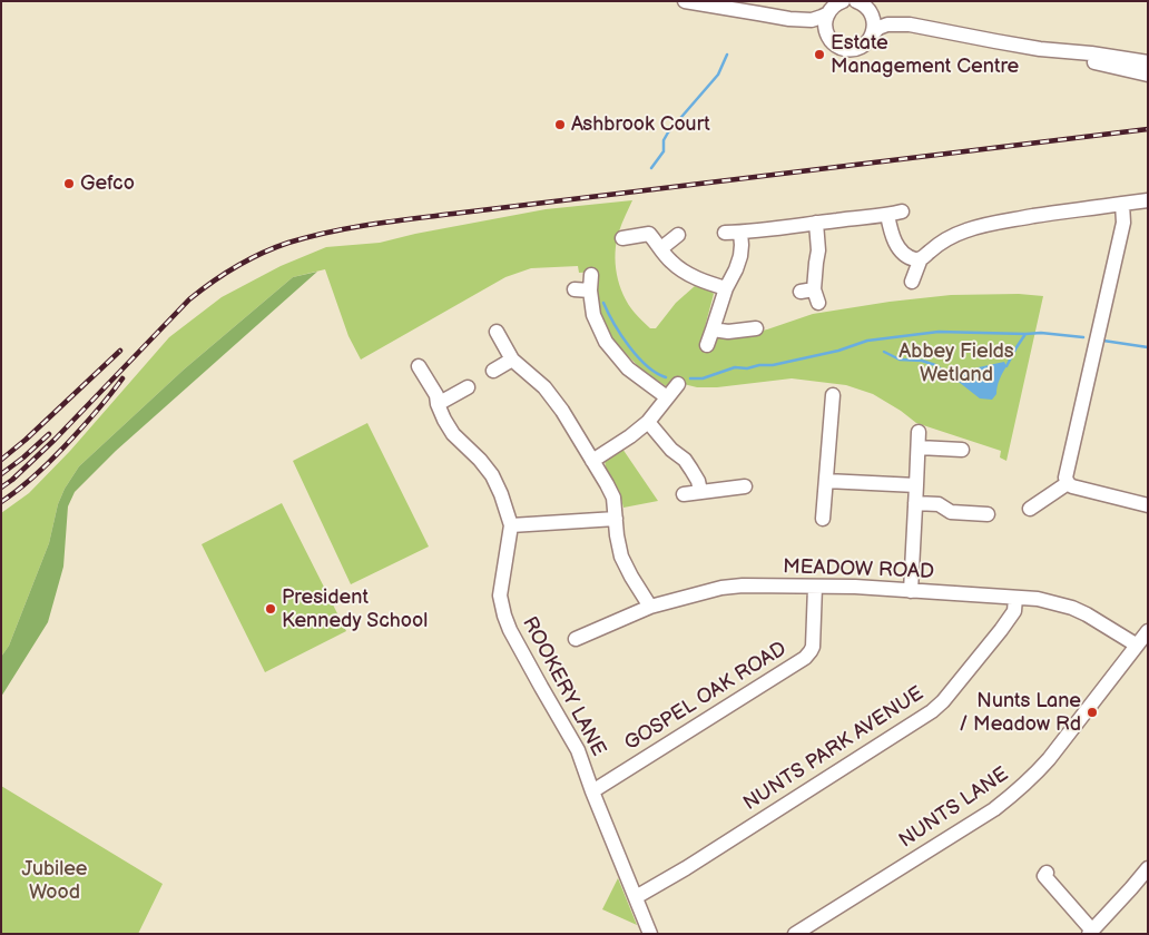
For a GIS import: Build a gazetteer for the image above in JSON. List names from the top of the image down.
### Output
{
  "streets": {
    "street": [
      "MEADOW ROAD",
      "ROOKERY LANE",
      "GOSPEL OAK ROAD",
      "NUNTS PARK AVENUE",
      "NUNTS LANE"
    ]
  },
  "crossings": [
    ["MEADOW ROAD", "GOSPEL OAK ROAD"],
    ["MEADOW ROAD", "NUNTS PARK AVENUE"],
    ["MEADOW ROAD", "NUNTS LANE"],
    ["ROOKERY LANE", "GOSPEL OAK ROAD"],
    ["ROOKERY LANE", "NUNTS PARK AVENUE"]
  ],
  "parks": ["Abbey Fields Wetland", "Jubilee Wood"],
  "places": [
    "Estate Management Centre",
    "Ashbrook Court",
    "Gefco",
    "President Kennedy School",
    "Nunts Lane / Meadow Rd"
  ]
}
